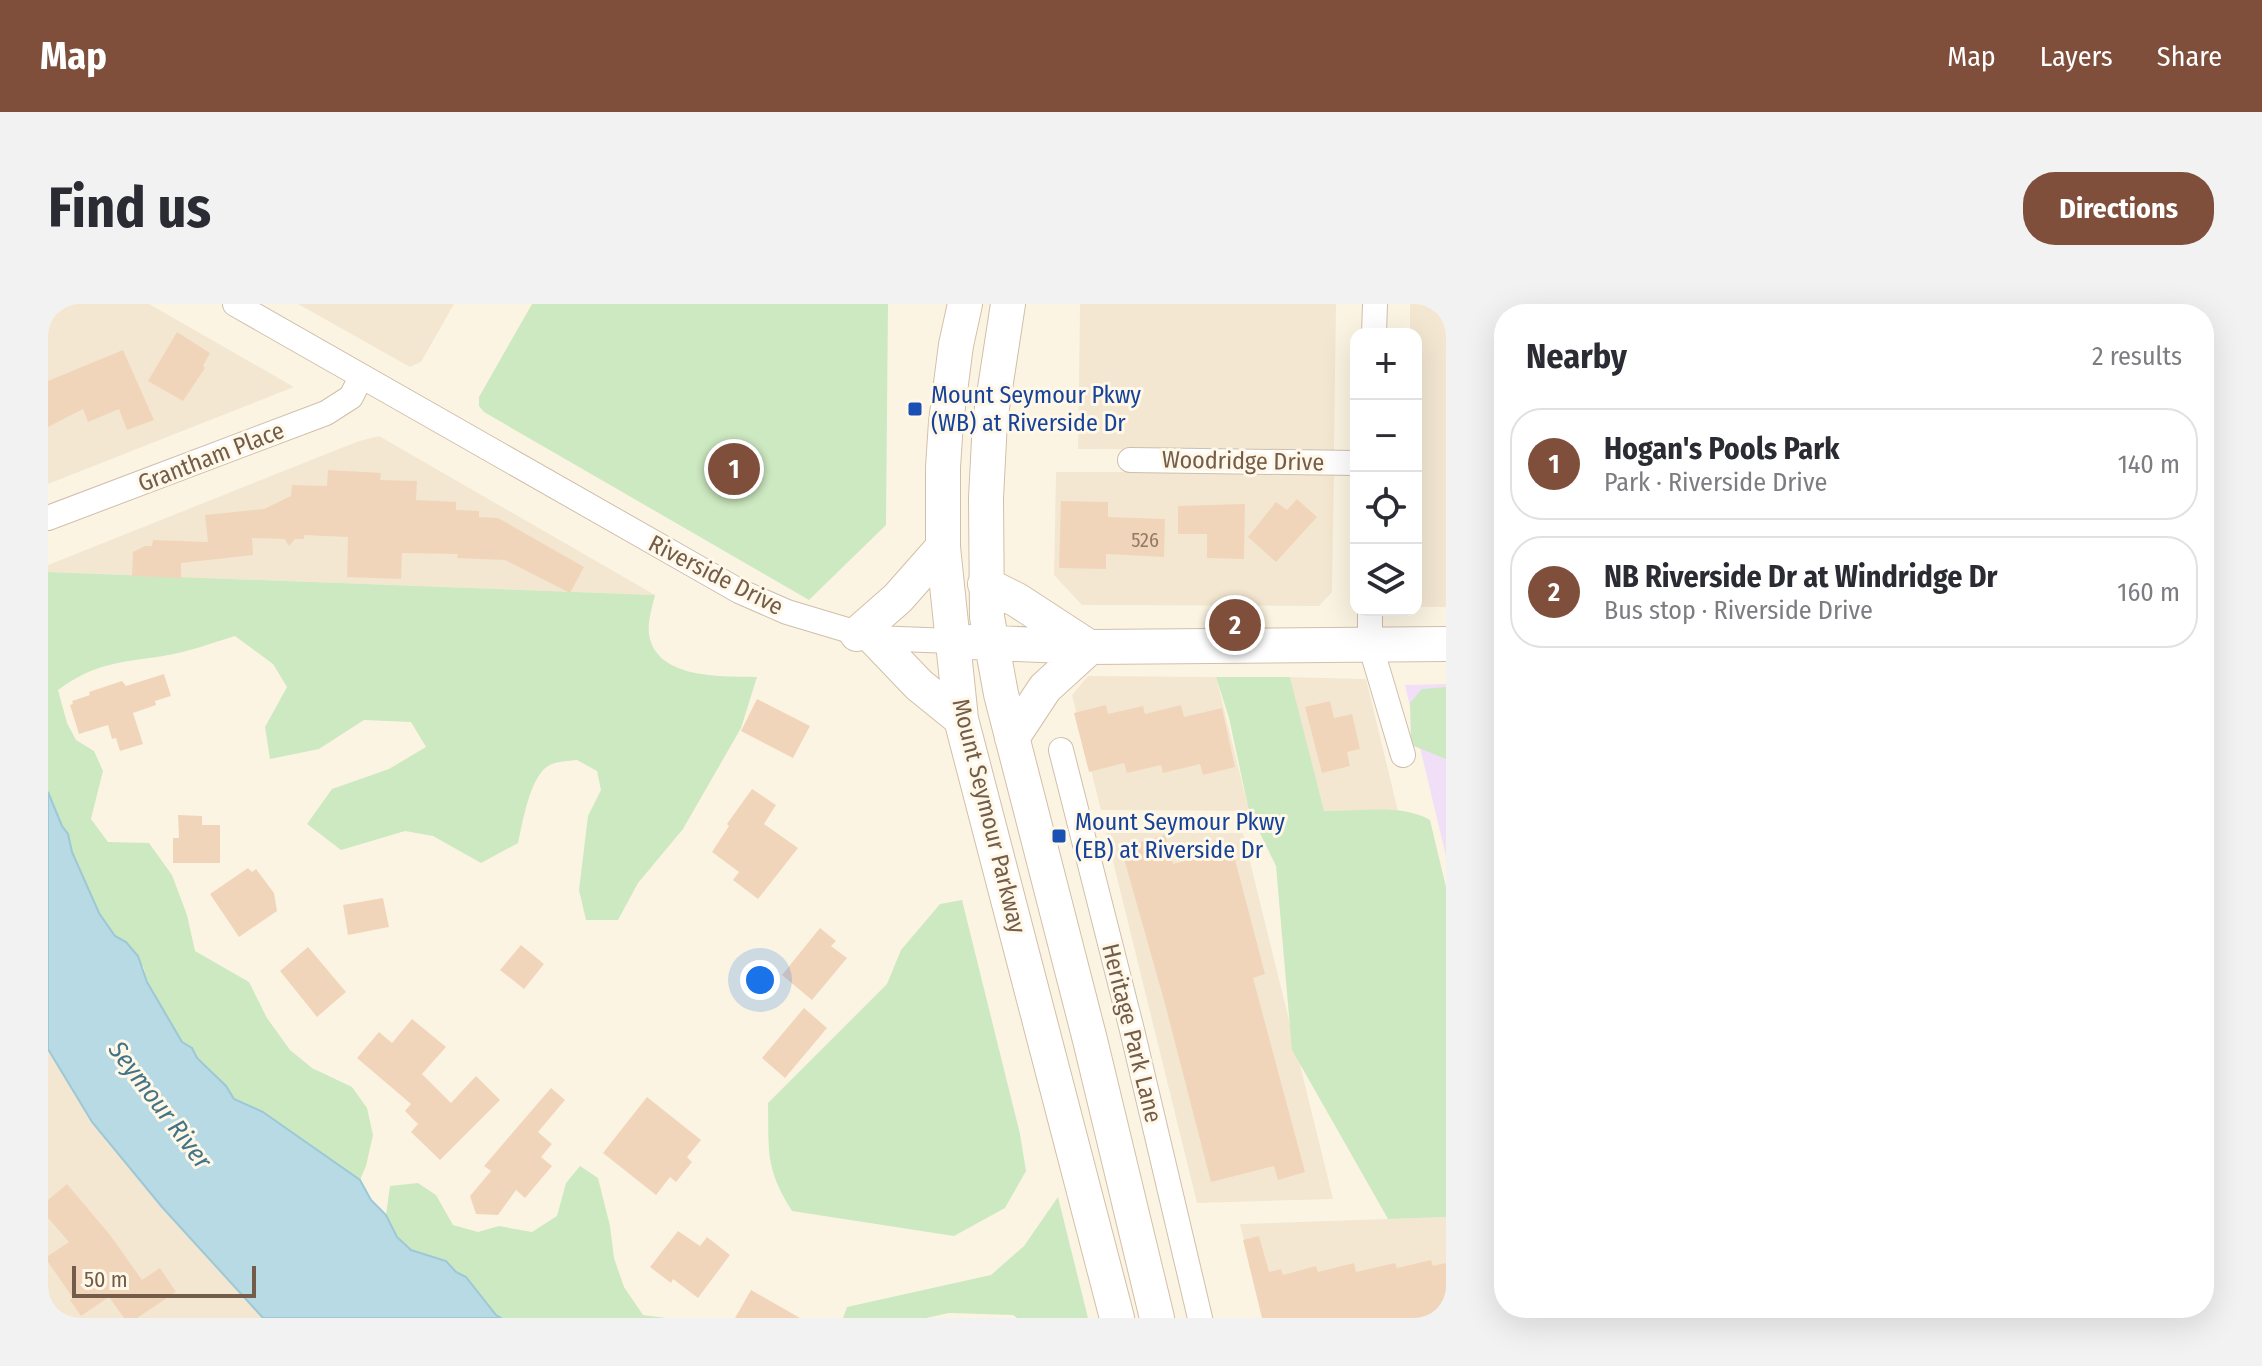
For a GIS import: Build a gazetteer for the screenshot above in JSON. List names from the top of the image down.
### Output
{
  "streets": {
    "main road": ["Riverside Drive", "Mount Seymour Parkway"],
    "street": ["Grantham Place", "Woodridge Drive", "Heritage Park Lane"]
  },
  "crossings": [
    ["Grantham Place", "Riverside Drive"],
    ["Riverside Drive", "Mount Seymour Parkway"]
  ],
  "water": ["Seymour River"],
  "places": {
    "transit": ["Mount Seymour Pkwy (WB) at Riverside Dr", "Mount Seymour Pkwy (EB) at Riverside Dr"]
  },
  "house_numbers": ["526"],
  "scale_bar": "50 m",
  "page": {
    "header": "Map",
    "nav": ["Map", "Layers", "Share"],
    "buttons": "Directions",
    "title": "Find us",
    "heading": ["Nearby", "2 results"],
    "map_buttons": ["+", "−"],
    "list": [
      {
        "mark": "1",
        "name": "Hogan's Pools Park",
        "note": "Park · Riverside Drive",
        "value": "140 m"
      },
      {
        "mark": "2",
        "name": "NB Riverside Dr at Windridge Dr",
        "note": "Bus stop · Riverside Drive",
        "value": "160 m"
      }
    ],
    "pins": ["1", "2"],
    "scale": "50 m"
  }
}
